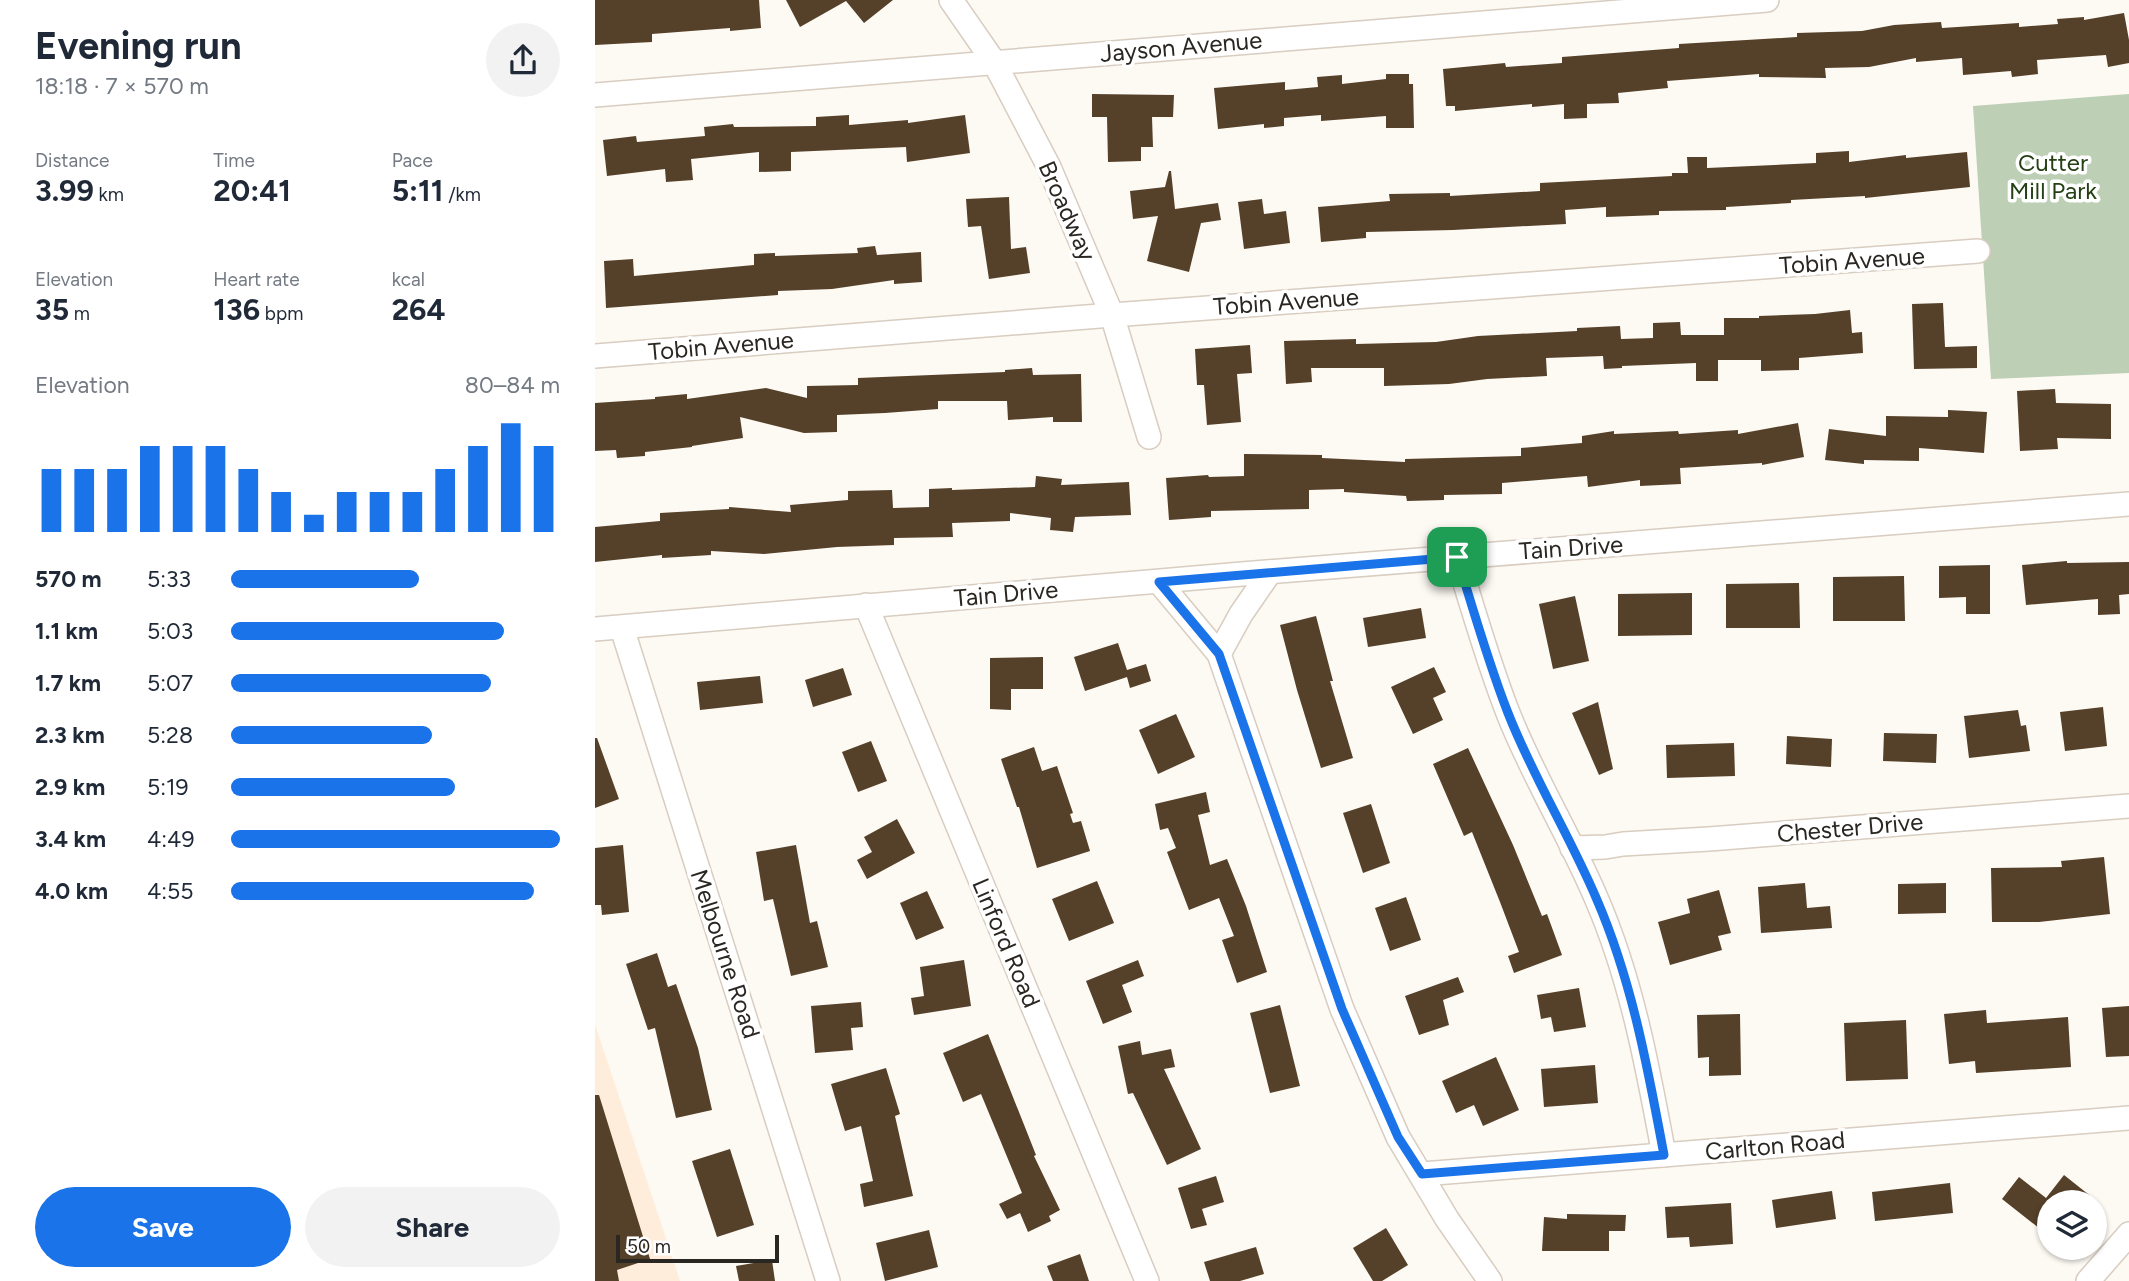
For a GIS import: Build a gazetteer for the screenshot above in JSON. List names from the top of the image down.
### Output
{
  "streets": {
    "street": [
      "Jayson Avenue",
      "Broadway",
      "Tobin Avenue",
      "Tain Drive",
      "Chester Drive",
      "Linford Road",
      "Melbourne Road",
      "Carlton Road"
    ]
  },
  "crossings": [
    ["Jayson Avenue", "Broadway"],
    ["Broadway", "Tobin Avenue"],
    ["Tain Drive", "Linford Road"],
    ["Tain Drive", "Melbourne Road"]
  ],
  "parks": ["Cutter Mill Park"],
  "scale_bar": "50 m",
  "page": {
    "heading": ["Evening run", "18:18 · 7 × 570 m"],
    "stats": [
      ["Distance", "3.99 km"],
      ["Time", "20:41"],
      ["Pace", "5:11 /km"],
      ["Elevation", "35 m"],
      ["Heart rate", "136 bpm"],
      ["kcal", "264"]
    ],
    "chart": ["Elevation", "80–84 m"],
    "list": [
      {
        "name": "570 m",
        "note": "5:33"
      },
      {
        "name": "1.1 km",
        "note": "5:03"
      },
      {
        "name": "1.7 km",
        "note": "5:07"
      },
      {
        "name": "2.3 km",
        "note": "5:28"
      },
      {
        "name": "2.9 km",
        "note": "5:19"
      },
      {
        "name": "3.4 km",
        "note": "4:49"
      },
      {
        "name": "4.0 km",
        "note": "4:55"
      }
    ],
    "buttons": ["Save", "Share"],
    "scale": "50 m"
  }
}
